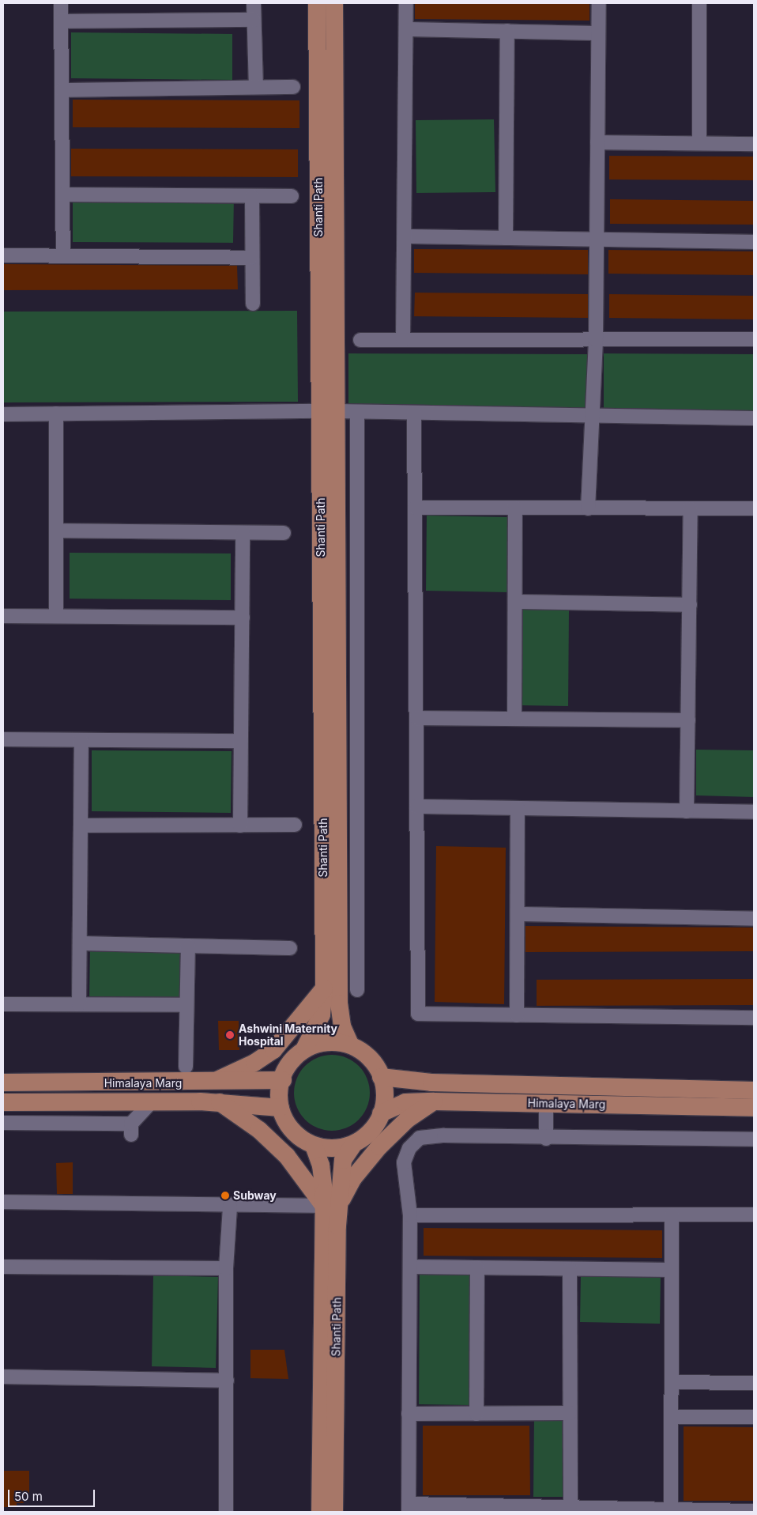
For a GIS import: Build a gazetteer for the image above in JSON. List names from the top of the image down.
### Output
{
  "streets": {
    "main road": ["Shanti Path", "Himalaya Marg"]
  },
  "crossings": [
    ["Shanti Path", "Himalaya Marg"]
  ],
  "places": ["Ashwini Maternity Hospital", "Subway"],
  "scale_bar": "50 m"
}
